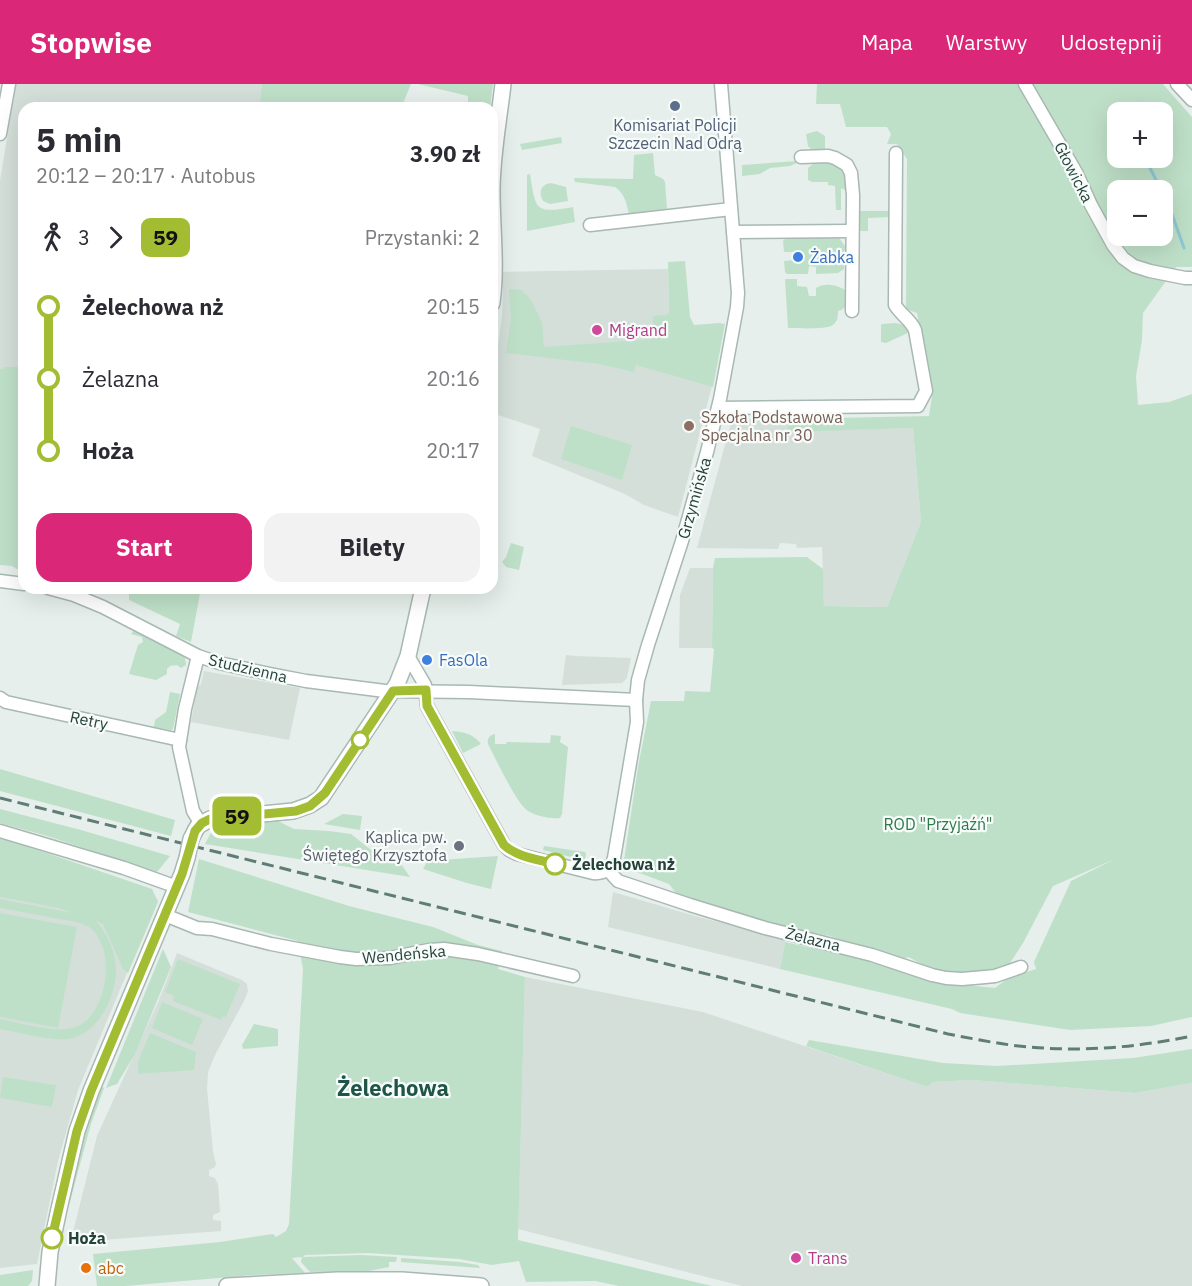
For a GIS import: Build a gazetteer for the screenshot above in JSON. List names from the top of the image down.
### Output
{
  "streets": {
    "street": [
      "Głowicka",
      "Grzymińska",
      "Studzienna",
      "Retry",
      "Żelazna",
      "Wendeńska"
    ]
  },
  "crossings": [
    ["Grzymińska", "Studzienna"],
    ["Grzymińska", "Żelazna"]
  ],
  "districts": ["Żelechowa"],
  "parks": ["ROD \"Przyjaźń\""],
  "places": [
    "Komisariat Policji Szczecin Nad Odrą",
    "Żabka",
    "Migrand",
    "Szkoła Podstawowa Specjalna nr 30",
    "FasOla",
    "Kaplica pw. Świętego Krzysztofa",
    "Żelechowa nż",
    "Hoża",
    "Trans",
    "abc"
  ],
  "lines": ["bus line 59"],
  "page": {
    "header": "Stopwise",
    "nav": ["Mapa", "Warstwy", "Udostępnij"],
    "on_map": "59",
    "map_buttons": ["+", "−"],
    "heading": ["5 min", "20:12 – 20:17 · Autobus", "3.90 zł"],
    "legs": ["3", "59", "Przystanki: 2"],
    "list": [
      {
        "name": "Żelechowa nż",
        "value": "20:15"
      },
      {
        "name": "Żelazna",
        "value": "20:16"
      },
      {
        "name": "Hoża",
        "value": "20:17"
      }
    ],
    "buttons": ["Start", "Bilety"]
  }
}
